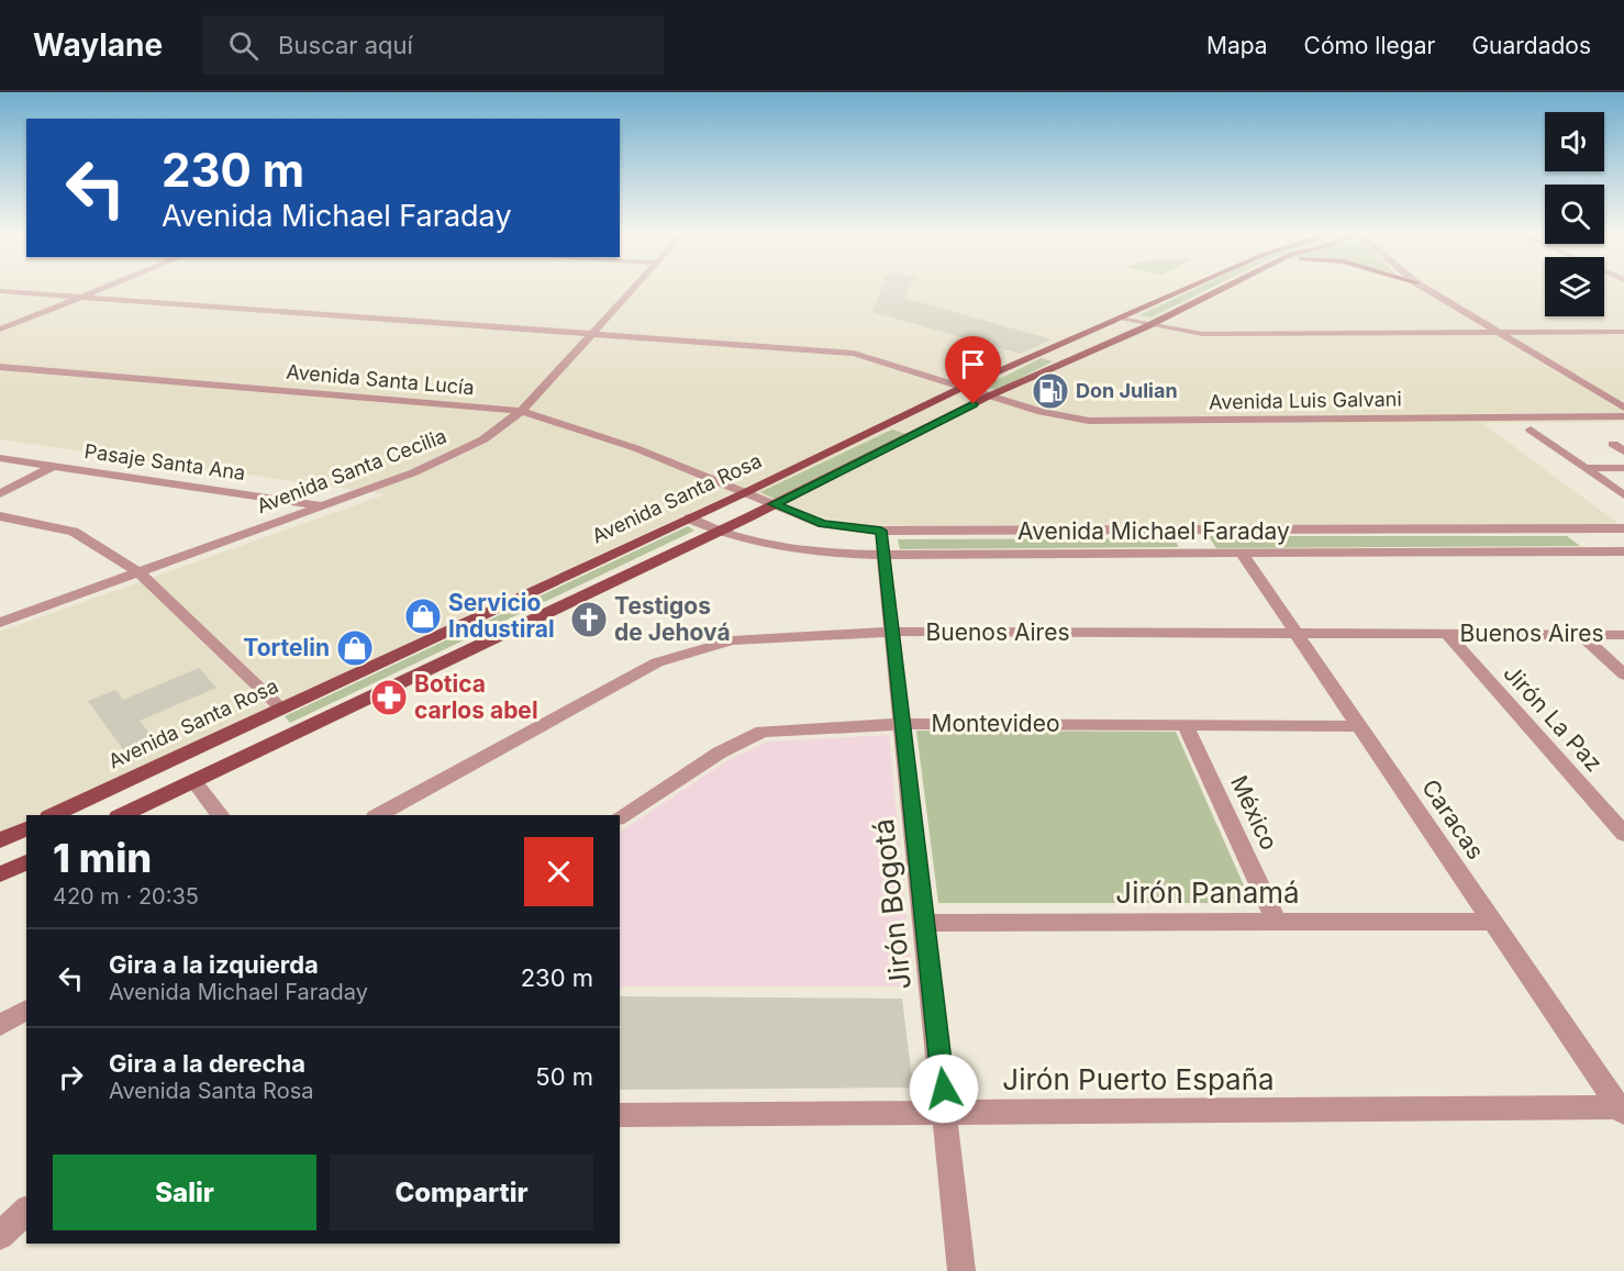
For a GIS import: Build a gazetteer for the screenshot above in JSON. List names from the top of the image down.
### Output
{
  "streets": {
    "main road": ["Avenida Santa Rosa"],
    "street": [
      "Avenida Santa Lucía",
      "Avenida Luis Galvani",
      "Pasaje Santa Ana",
      "Avenida Santa Cecilia",
      "Avenida Michael Faraday",
      "Buenos Aires",
      "Jirón La Paz",
      "Montevideo",
      "México",
      "Caracas",
      "Jirón Panamá",
      "Jirón Bogotá",
      "Jirón Puerto España"
    ]
  },
  "crossings": [
    ["Avenida Santa Lucía", "Avenida Santa Cecilia"],
    ["Avenida Santa Lucía", "Avenida Santa Rosa"],
    ["Avenida Santa Lucía", "Avenida Michael Faraday"],
    ["Avenida Luis Galvani", "Avenida Santa Cecilia"],
    ["Avenida Luis Galvani", "Avenida Santa Rosa"],
    ["Pasaje Santa Ana", "Avenida Santa Cecilia"],
    ["Avenida Santa Rosa", "Avenida Michael Faraday"],
    ["Avenida Michael Faraday", "Caracas"],
    ["Avenida Michael Faraday", "Jirón Bogotá"],
    ["Buenos Aires", "Jirón La Paz"],
    ["Buenos Aires", "Caracas"],
    ["Buenos Aires", "Jirón Bogotá"],
    ["Montevideo", "México"],
    ["Montevideo", "Caracas"],
    ["Montevideo", "Jirón Bogotá"],
    ["México", "Jirón Panamá"],
    ["Caracas", "Jirón Panamá"],
    ["Caracas", "Jirón Puerto España"],
    ["Jirón Panamá", "Jirón Bogotá"],
    ["Jirón Bogotá", "Jirón Puerto España"]
  ],
  "places": {
    "fuel station": ["Don Julian"],
    "shop": ["Servicio Industiral", "Tortelin"],
    "church": ["Testigos de Jehová"],
    "pharmacy": ["Botica carlos abel"]
  },
  "page": {
    "header": "Waylane",
    "search": "Buscar aquí",
    "nav": ["Mapa", "Cómo llegar", "Guardados"],
    "turn": ["230 m", "Avenida Michael Faraday"],
    "heading": ["1 min", "420 m · 20:35"],
    "list": [
      {
        "name": "Gira a la izquierda",
        "note": "Avenida Michael Faraday",
        "value": "230 m"
      },
      {
        "name": "Gira a la derecha",
        "note": "Avenida Santa Rosa",
        "value": "50 m"
      }
    ],
    "buttons": ["Salir", "Compartir"]
  }
}
